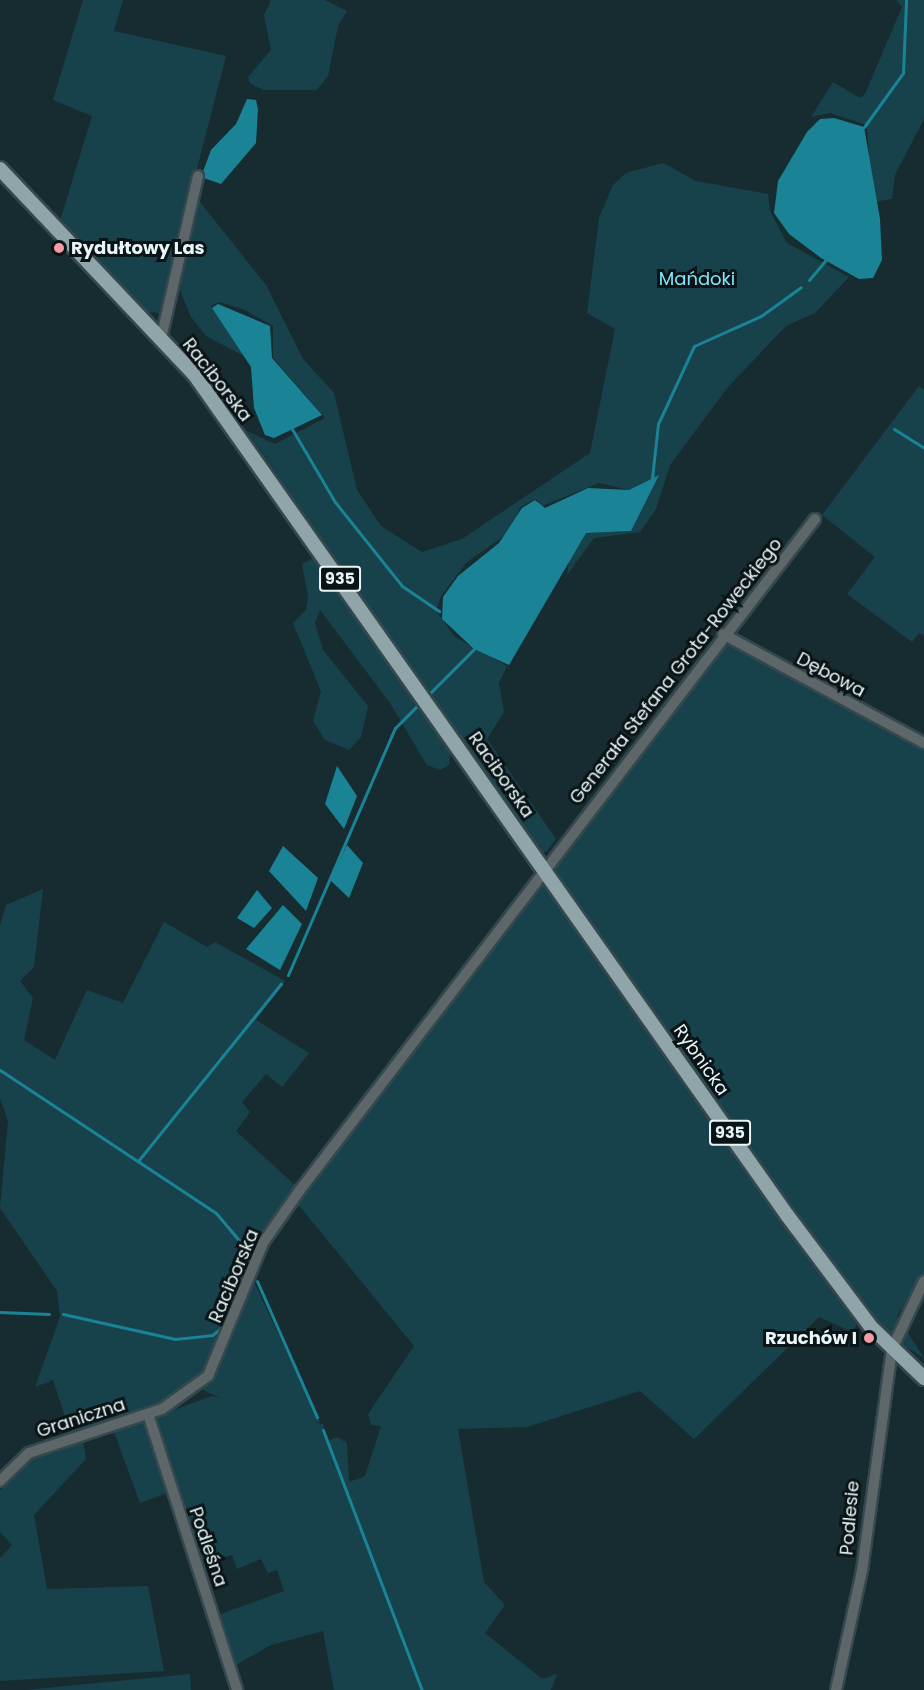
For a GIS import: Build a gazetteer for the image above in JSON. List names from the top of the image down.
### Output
{
  "streets": {
    "main road": ["Raciborska", "935", "Rybnicka"],
    "street": [
      "Generała Stefana Grota-Roweckiego",
      "Dębowa",
      "Graniczna",
      "Podlesie",
      "Podleśna"
    ]
  },
  "crossings": [
    ["Raciborska", "Generała Stefana Grota-Roweckiego"],
    ["Raciborska", "Rybnicka"],
    ["Raciborska", "Graniczna"],
    ["Raciborska", "Podleśna"],
    ["Generała Stefana Grota-Roweckiego", "Dębowa"],
    ["Generała Stefana Grota-Roweckiego", "Rybnicka"],
    ["Rybnicka", "Podlesie"],
    ["Graniczna", "Podleśna"]
  ],
  "parks": ["Mańdoki"],
  "places": ["Rydułtowy Las", "Rzuchów I"]
}
